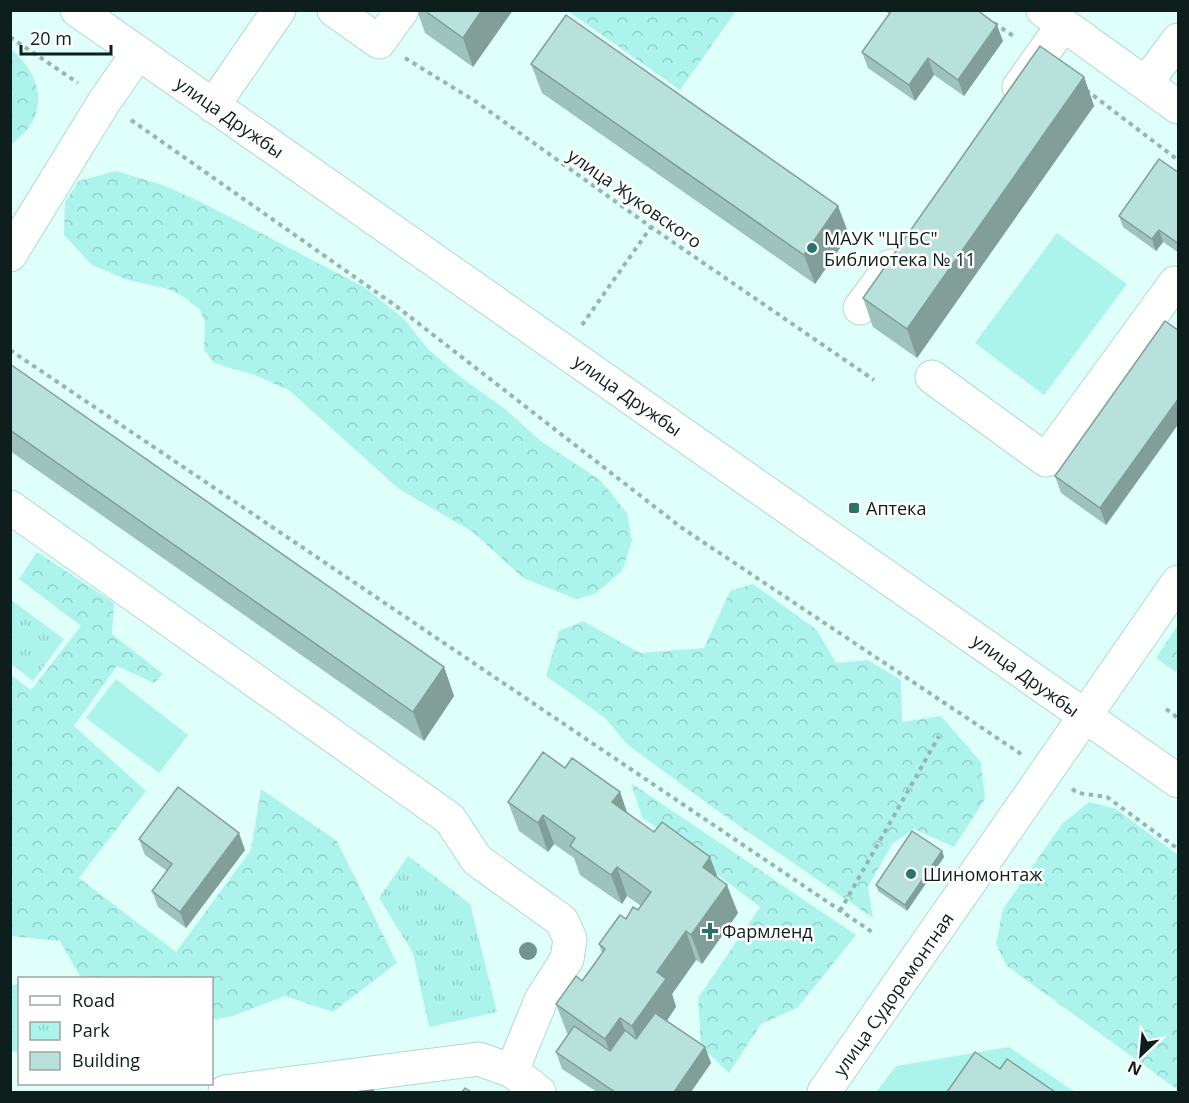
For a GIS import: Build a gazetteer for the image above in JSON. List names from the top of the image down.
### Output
{
  "streets": {
    "main road": ["улица Дружбы", "улица Судоремонтная"],
    "path": ["улица Жуковского"]
  },
  "crossings": [
    ["улица Дружбы", "улица Судоремонтная"]
  ],
  "places": {
    "other": ["МАУК \"ЦГБС\" Библиотека № 11", "Шиномонтаж"],
    "transit": ["Аптека"],
    "health": ["Фармленд"]
  },
  "legend": ["Road", "Park", "Building"],
  "scale_bar": "20 m",
  "north": "bottom left"
}
